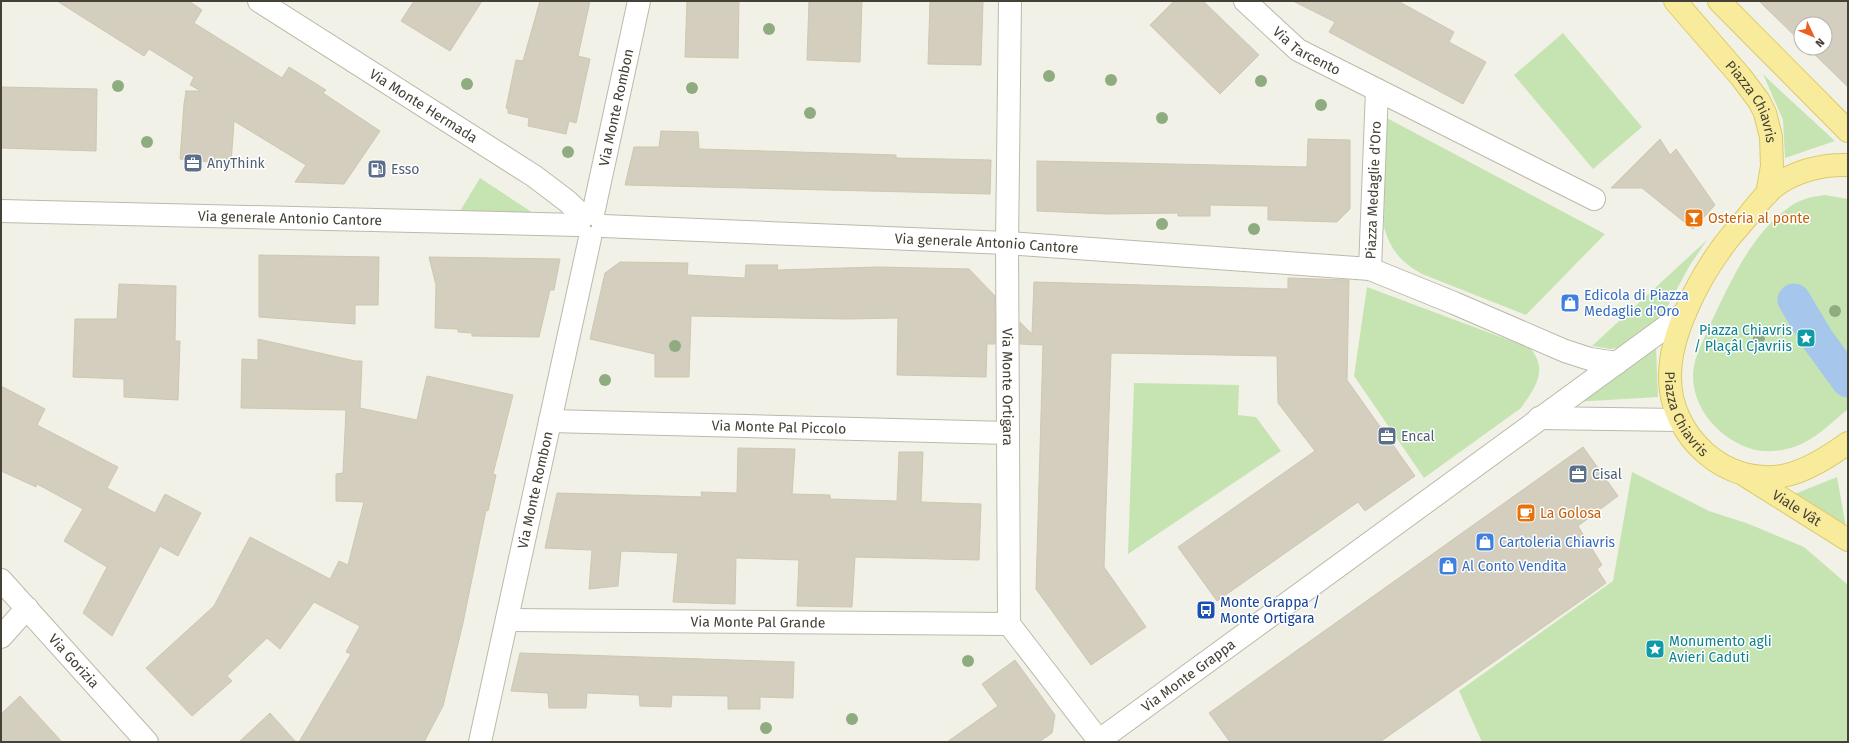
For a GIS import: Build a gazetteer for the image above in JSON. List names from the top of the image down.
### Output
{
  "streets": {
    "main road": ["Piazza Chiavris", "Viale Vât"],
    "street": [
      "Via Tarcento",
      "Via Monte Hermada",
      "Via Monte Rombon",
      "Piazza Medaglie d'Oro",
      "Via generale Antonio Cantore",
      "Via Monte Ortigara",
      "Via Monte Pal Piccolo",
      "Via Monte Pal Grande",
      "Via Gorizia",
      "Via Monte Grappa"
    ]
  },
  "crossings": [
    ["Via Tarcento", "Piazza Medaglie d'Oro"],
    ["Piazza Chiavris", "Viale Vât"],
    ["Via Monte Hermada", "Via Monte Rombon"],
    ["Via Monte Hermada", "Via generale Antonio Cantore"],
    ["Via Monte Rombon", "Via generale Antonio Cantore"],
    ["Via Monte Rombon", "Via Monte Pal Piccolo"],
    ["Via Monte Rombon", "Via Monte Pal Grande"],
    ["Piazza Medaglie d'Oro", "Via generale Antonio Cantore"],
    ["Via generale Antonio Cantore", "Via Monte Ortigara"],
    ["Via Monte Ortigara", "Via Monte Pal Piccolo"],
    ["Via Monte Ortigara", "Via Monte Pal Grande"]
  ],
  "places": {
    "office": ["AnyThink", "Encal", "Cisal"],
    "fuel station": ["Esso"],
    "bar": ["Osteria al ponte"],
    "shop": ["Edicola di Piazza Medaglie d'Oro", "Cartoleria Chiavris", "Al Conto Vendita"],
    "place": ["Piazza Chiavris / Plaçâl Cjavriis", "Monumento agli Avieri Caduti"],
    "cafe": ["La Golosa"],
    "bus stop": ["Monte Grappa / Monte Ortigara"]
  },
  "north": "bottom right"
}
